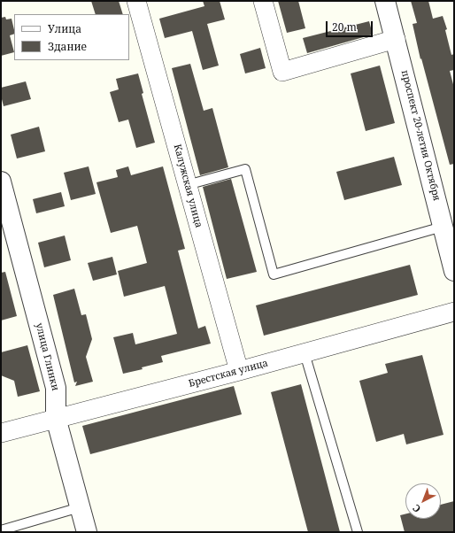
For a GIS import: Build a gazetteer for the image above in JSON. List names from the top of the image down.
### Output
{
  "streets": {
    "street": [
      "проспект 20-летия Октября",
      "Калужская улица",
      "улица Глинки",
      "Брестская улица"
    ]
  },
  "crossings": [
    ["Калужская улица", "Брестская улица"],
    ["улица Глинки", "Брестская улица"]
  ],
  "legend": ["Улица", "Здание"],
  "scale_bar": "20 m",
  "north": "bottom left"
}
